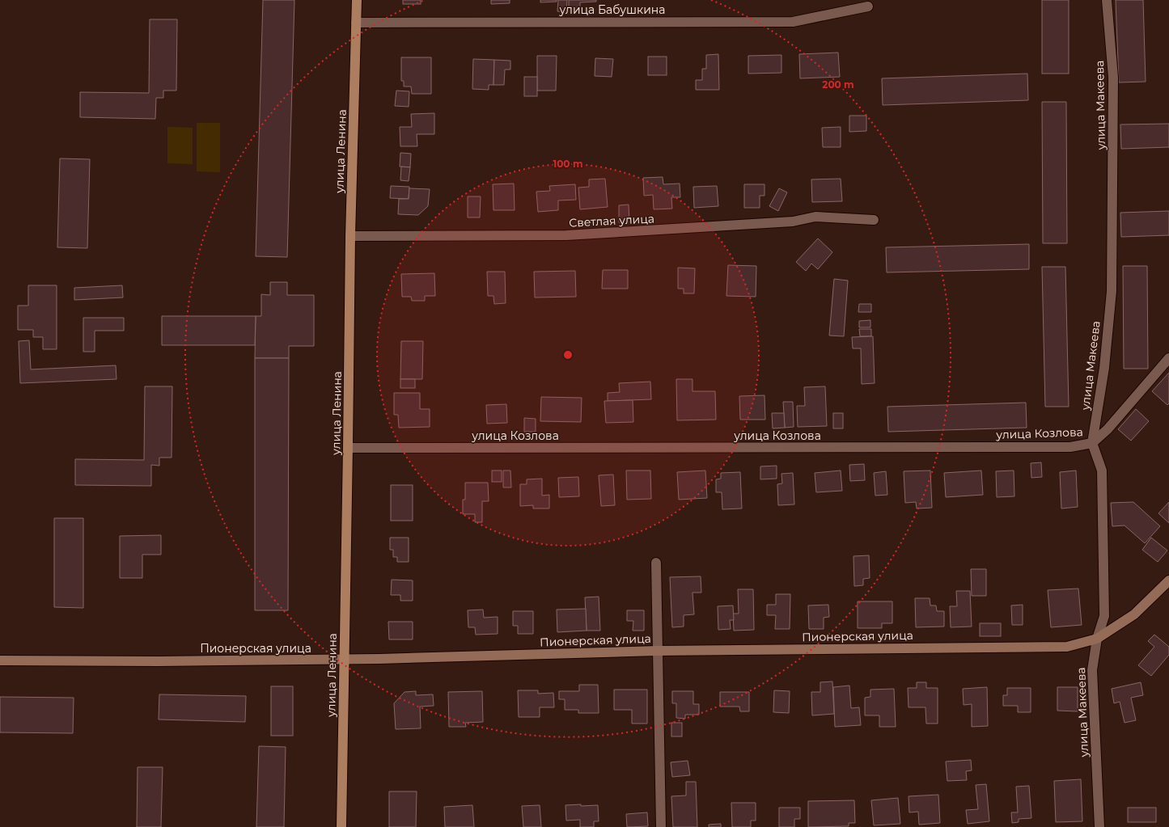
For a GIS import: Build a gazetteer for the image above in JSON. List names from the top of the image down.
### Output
{
  "streets": {
    "main road": ["улица Ленина"],
    "street": [
      "улица Бабушкина",
      "улица Макеева",
      "Светлая улица",
      "улица Козлова",
      "Пионерская улица"
    ]
  },
  "crossings": [
    ["улица Бабушкина", "улица Ленина"],
    ["улица Макеева", "улица Козлова"],
    ["улица Макеева", "Пионерская улица"],
    ["улица Ленина", "Светлая улица"],
    ["улица Ленина", "улица Козлова"],
    ["улица Ленина", "Пионерская улица"]
  ],
  "rings": ["200 m", "100 m"]
}
